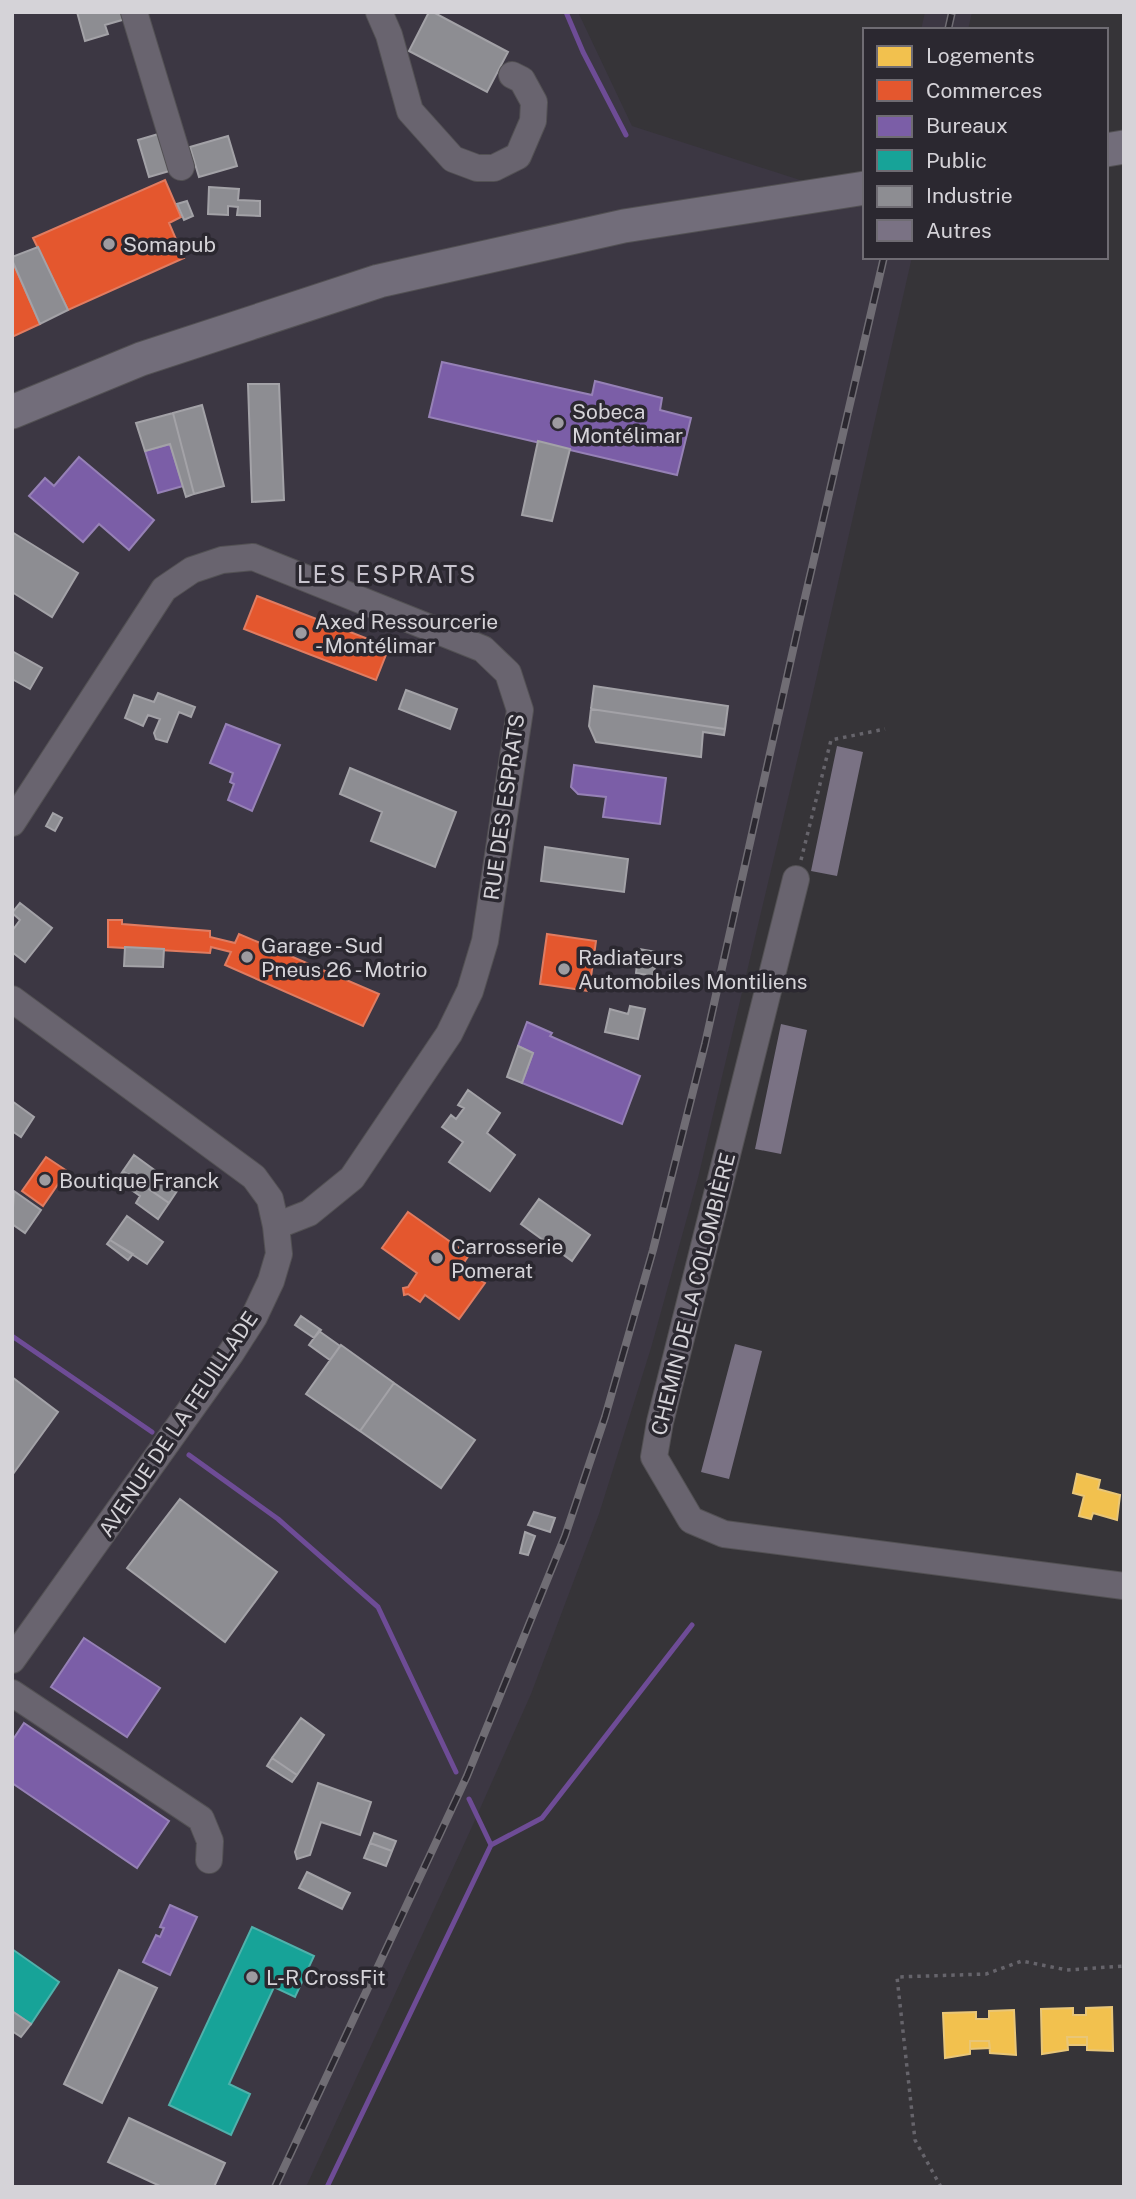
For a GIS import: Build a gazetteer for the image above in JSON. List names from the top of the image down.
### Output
{
  "streets": {
    "street": ["RUE DES ESPRATS", "CHEMIN DE LA COLOMBIÈRE", "AVENUE DE LA FEUILLADE"]
  },
  "crossings": [
    ["RUE DES ESPRATS", "AVENUE DE LA FEUILLADE"]
  ],
  "districts": ["LES ESPRATS"],
  "places": [
    "Somapub",
    "Sobeca Montélimar",
    "Axed Ressourcerie - Montélimar",
    "Garage - Sud Pneus 26 - Motrio",
    "Radiateurs Automobiles Montiliens",
    "Boutique Franck",
    "Carrosserie Pomerat",
    "L-R CrossFit"
  ],
  "legend": [
    "Logements",
    "Commerces",
    "Bureaux",
    "Public",
    "Industrie",
    "Autres"
  ]
}
